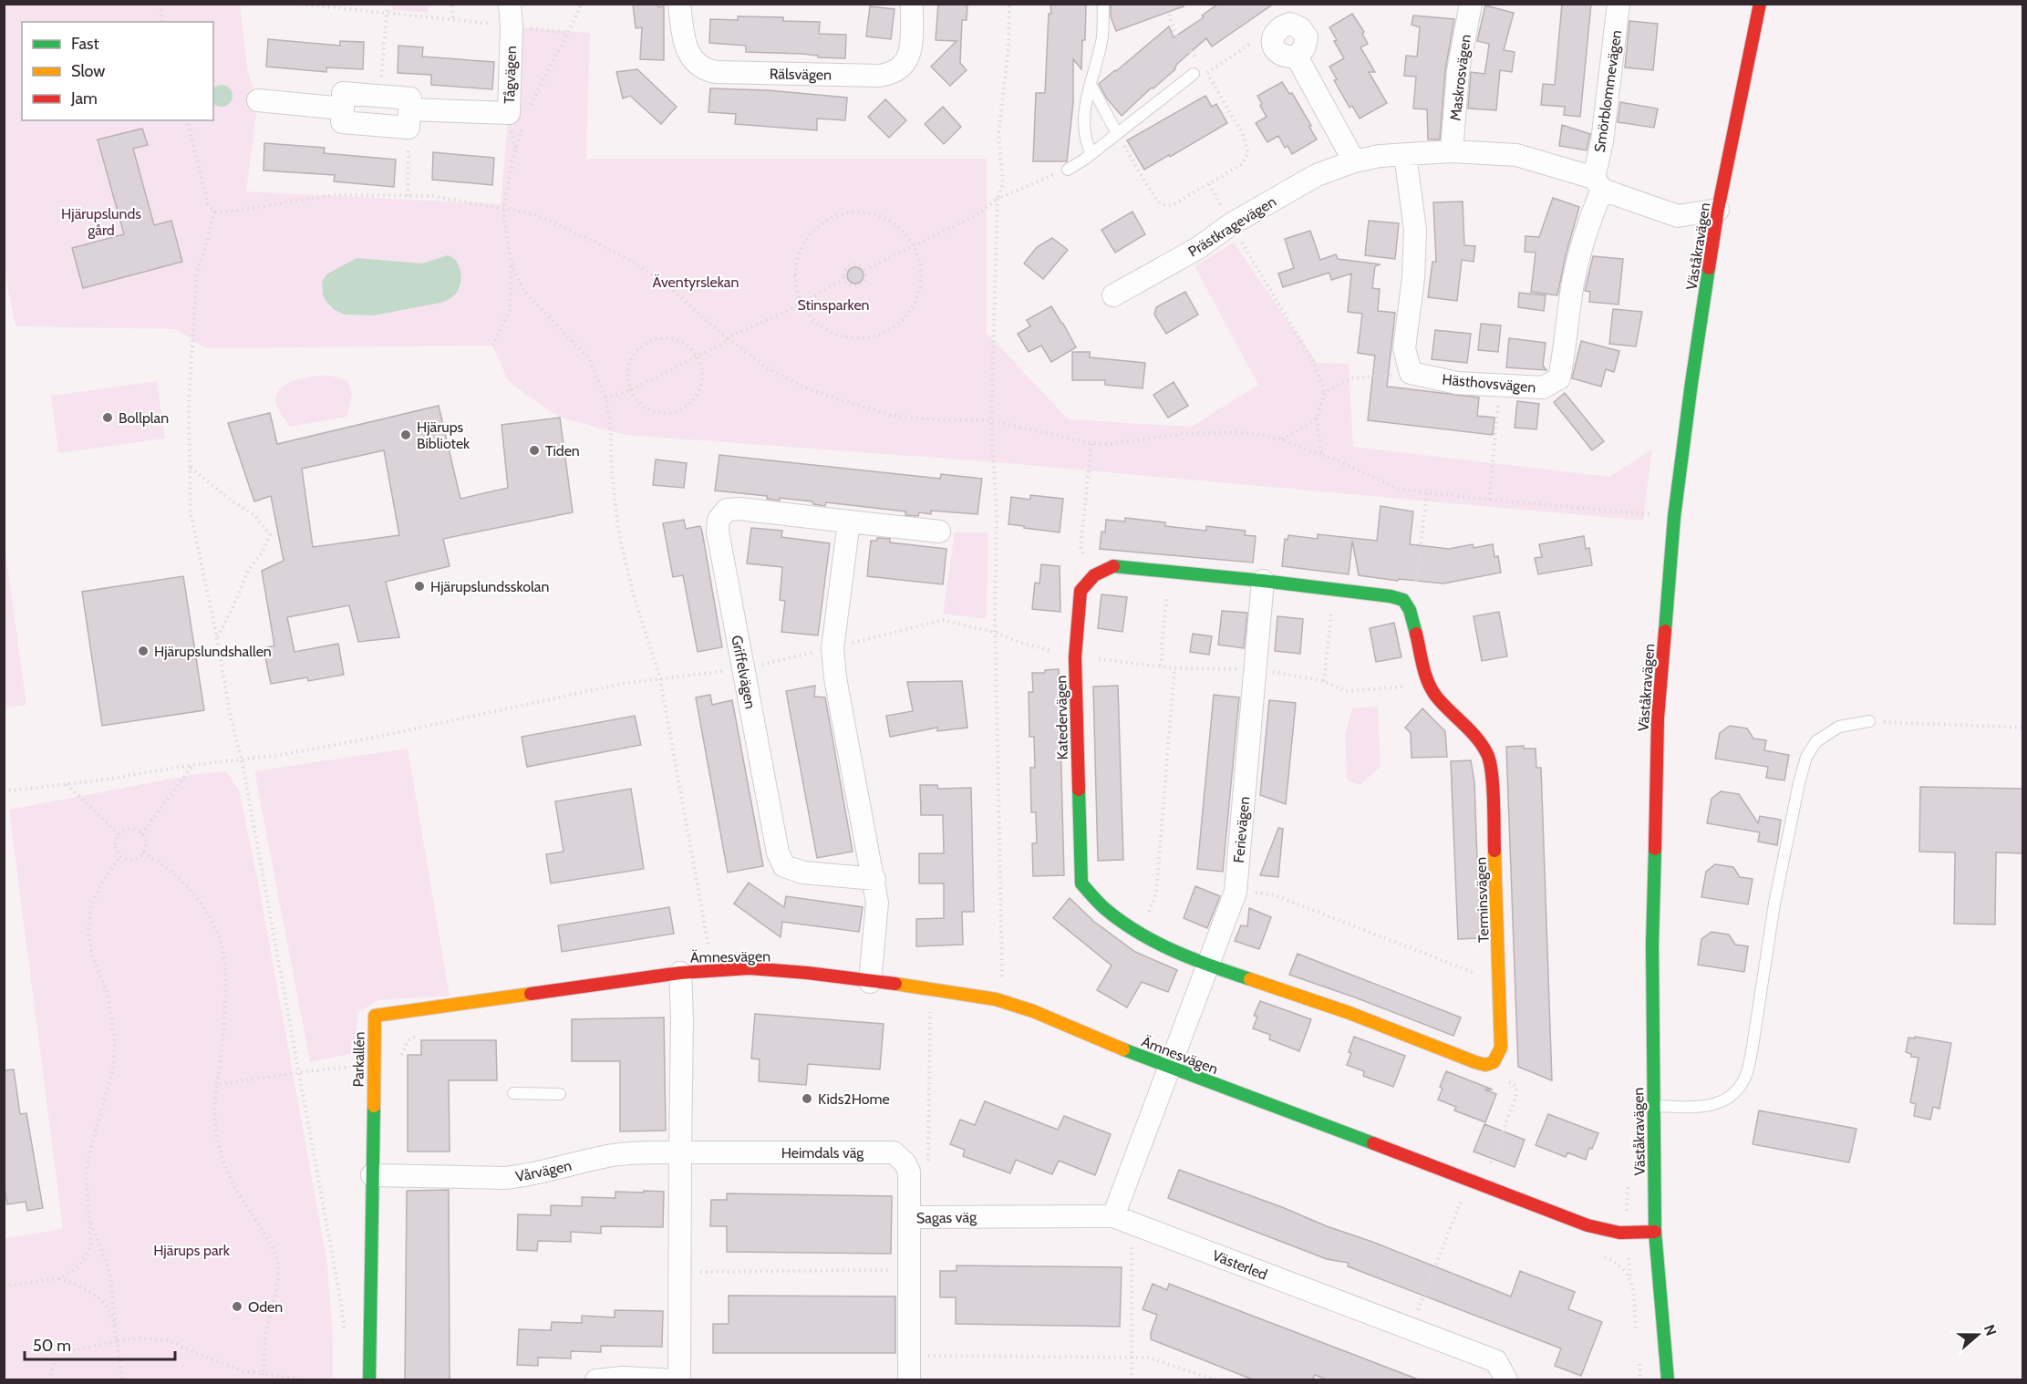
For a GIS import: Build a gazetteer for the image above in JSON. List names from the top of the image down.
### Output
{
  "streets": {
    "street": [
      "Rälsvägen",
      "Tågvägen",
      "Maskrosvägen",
      "Smörblommevägen",
      "Prästkragevägen",
      "Väståkravägen",
      "Hästhovsvägen",
      "Griffelvägen",
      "Katedervägen",
      "Ferievägen",
      "Terminsvägen",
      "Ämnesvägen",
      "Parkallén",
      "Heimdals väg",
      "Vårvägen",
      "Sagas väg",
      "Västerled"
    ]
  },
  "crossings": [
    ["Maskrosvägen", "Prästkragevägen"],
    ["Smörblommevägen", "Prästkragevägen"],
    ["Smörblommevägen", "Hästhovsvägen"],
    ["Prästkragevägen", "Väståkravägen"],
    ["Prästkragevägen", "Hästhovsvägen"],
    ["Väståkravägen", "Ämnesvägen"],
    ["Katedervägen", "Ferievägen"],
    ["Ferievägen", "Ämnesvägen"],
    ["Ämnesvägen", "Parkallén"],
    ["Parkallén", "Vårvägen"],
    ["Heimdals väg", "Vårvägen"],
    ["Heimdals väg", "Sagas väg"],
    ["Sagas väg", "Västerled"]
  ],
  "parks": [
    "Hjärupslunds gård",
    "Äventyrslekan",
    "Stinsparken",
    "Hjärups park"
  ],
  "places": [
    "Bollplan",
    "Hjärups Bibliotek",
    "Tiden",
    "Hjärupslundsskolan",
    "Hjärupslundshallen",
    "Kids2Home",
    "Oden"
  ],
  "legend": ["Fast", "Slow", "Jam"],
  "scale_bar": "50 m",
  "north": "right"
}
